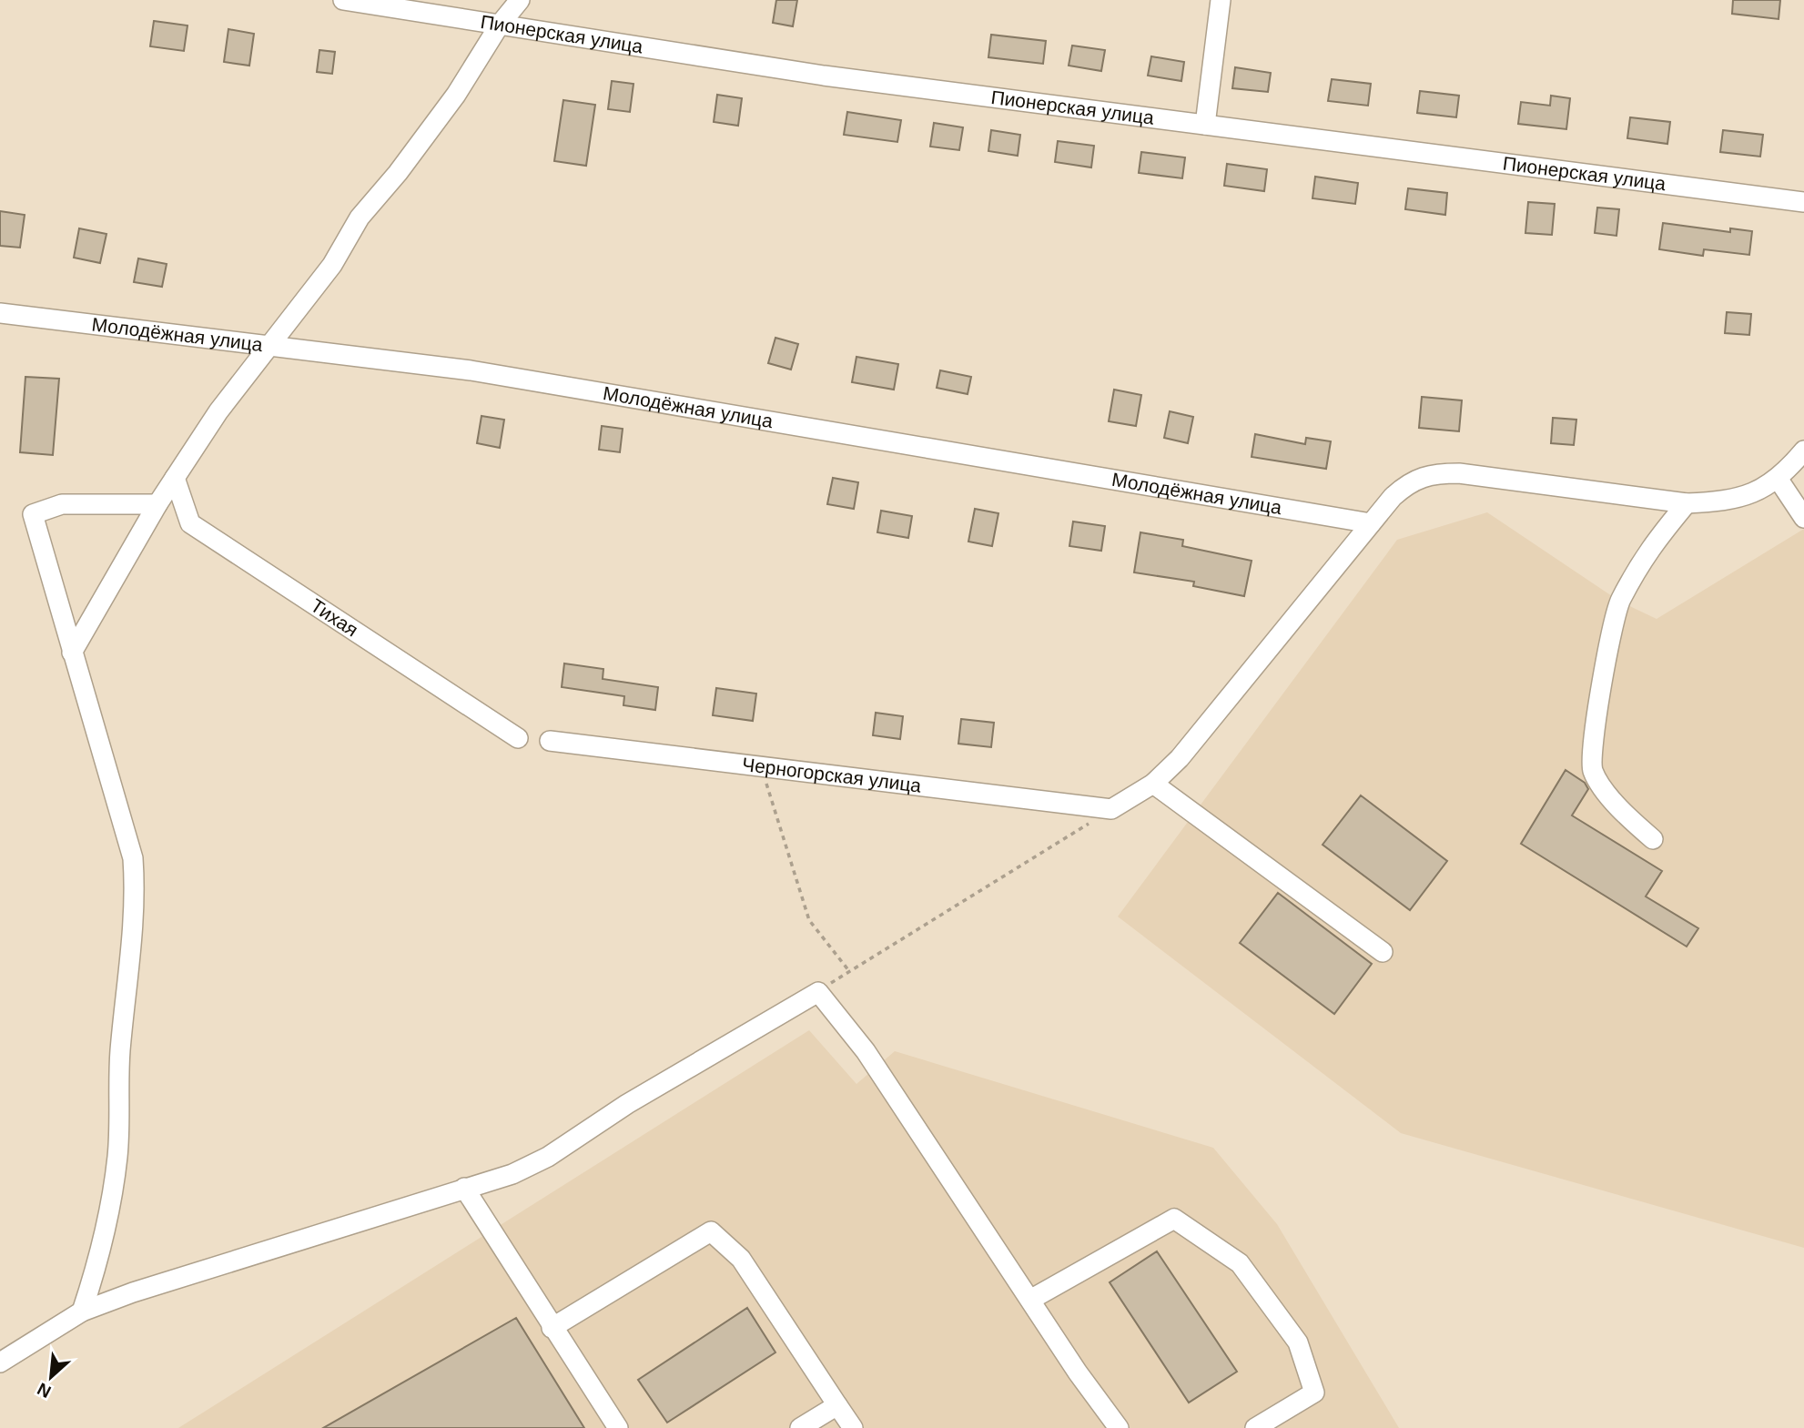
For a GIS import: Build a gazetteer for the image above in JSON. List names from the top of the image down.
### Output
{
  "streets": {
    "street": [
      "Пионерская улица",
      "Молодёжная улица",
      "Тихая",
      "Черногорская улица"
    ]
  },
  "north": "bottom left"
}
